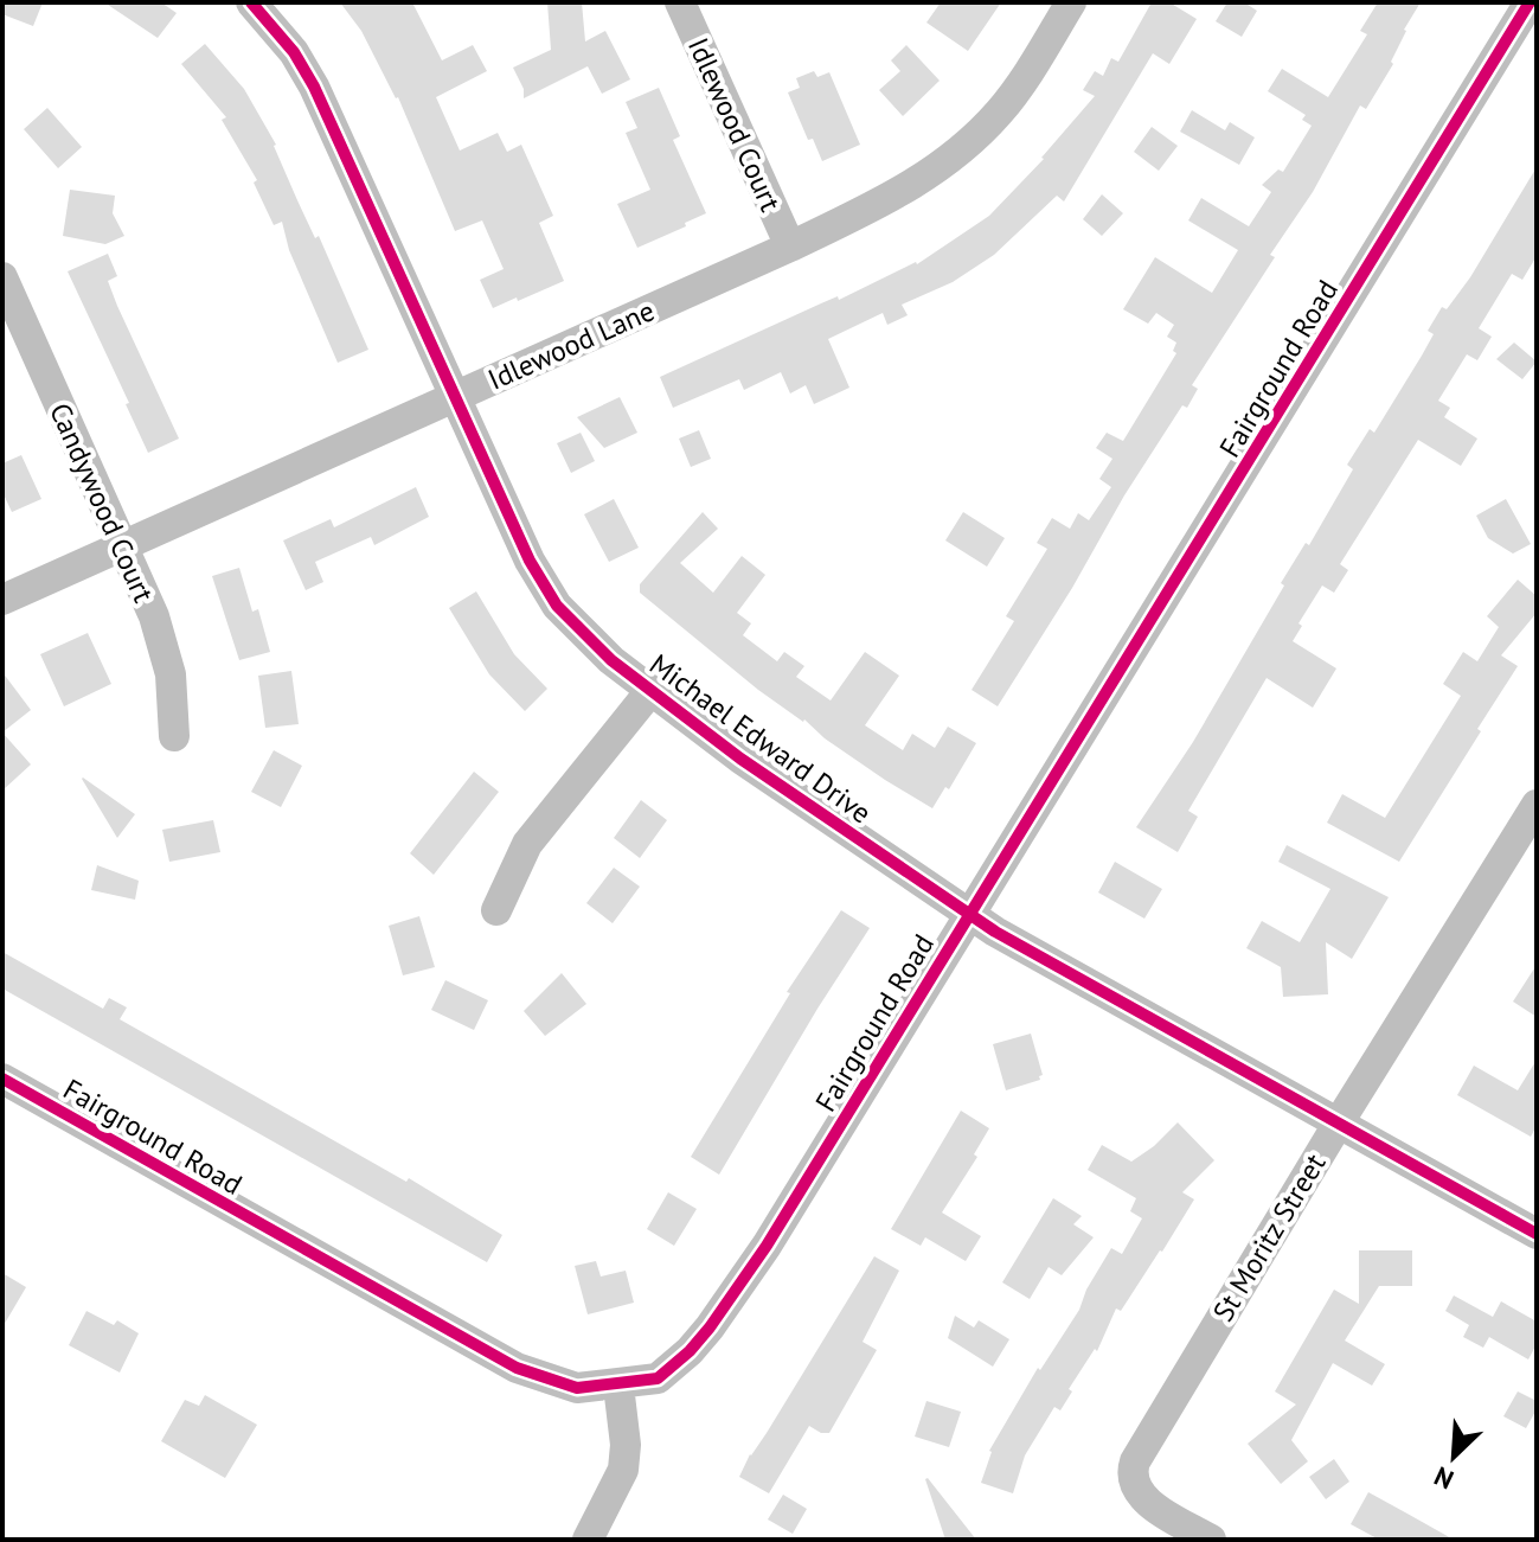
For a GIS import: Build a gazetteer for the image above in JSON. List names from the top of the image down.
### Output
{
  "streets": {
    "street": [
      "Idlewood Court",
      "Idlewood Lane",
      "Fairground Road",
      "Candywood Court",
      "Michael Edward Drive",
      "St Moritz Street"
    ]
  },
  "crossings": [
    ["Idlewood Court", "Idlewood Lane"],
    ["Idlewood Lane", "Candywood Court"],
    ["Idlewood Lane", "Michael Edward Drive"],
    ["Fairground Road", "Michael Edward Drive"],
    ["Michael Edward Drive", "St Moritz Street"]
  ],
  "north": "bottom left"
}
